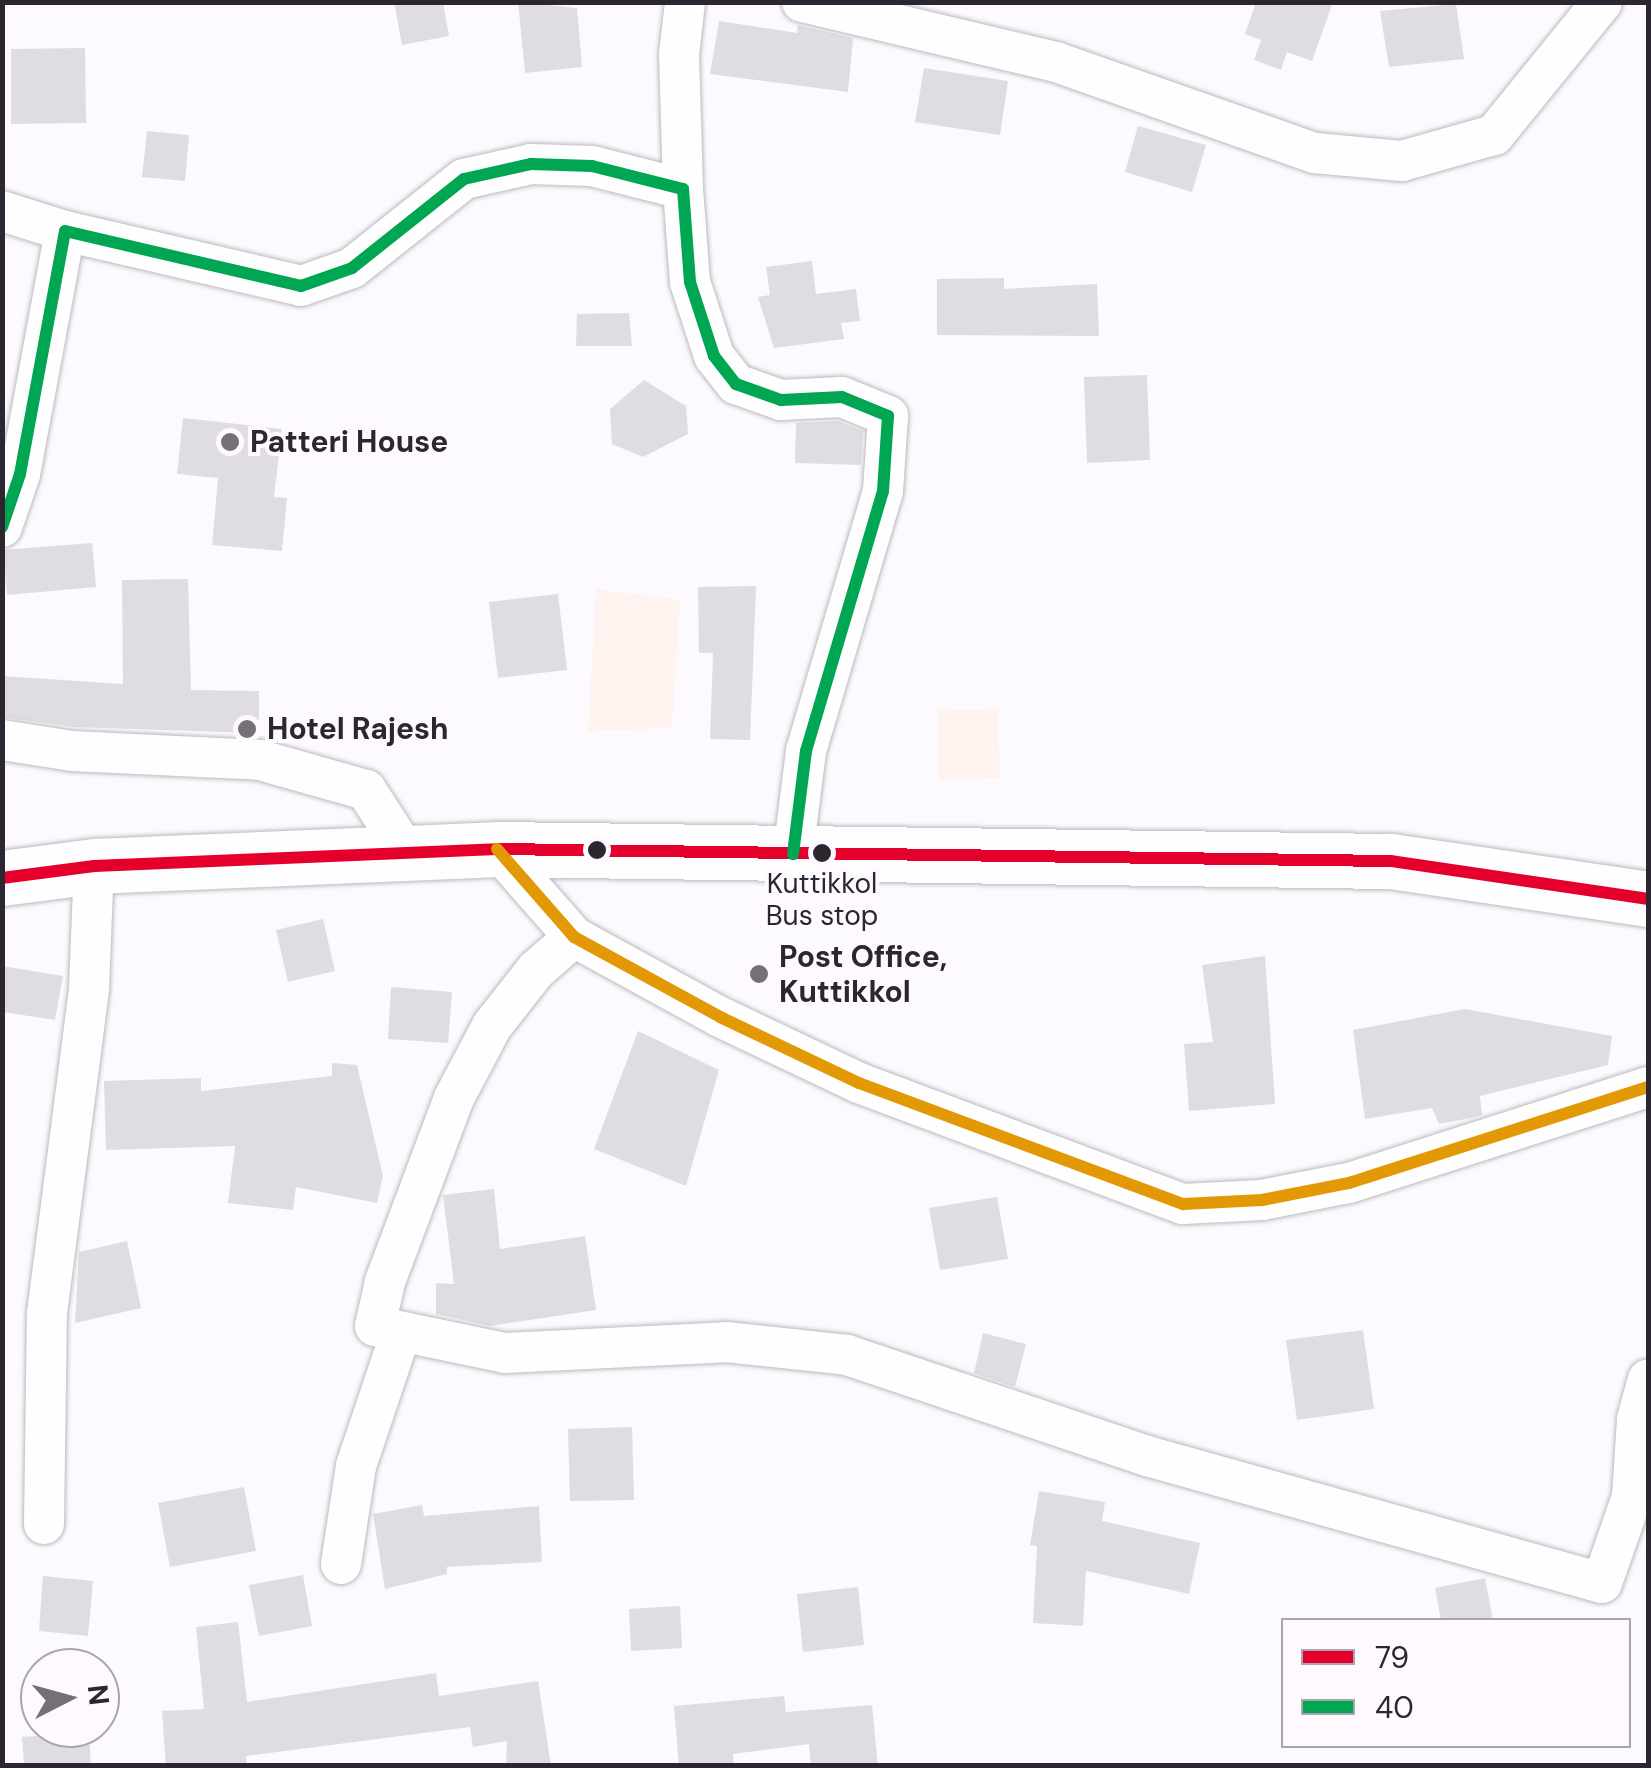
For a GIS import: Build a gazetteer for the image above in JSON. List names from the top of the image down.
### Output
{
  "places": [
    "Patteri House",
    "Hotel Rajesh",
    "Kuttikkol Bus stop",
    "Post Office, Kuttikkol"
  ],
  "lines": ["transit line 40", "transit line 79"],
  "legend": ["79", "40"],
  "north": "right"
}
